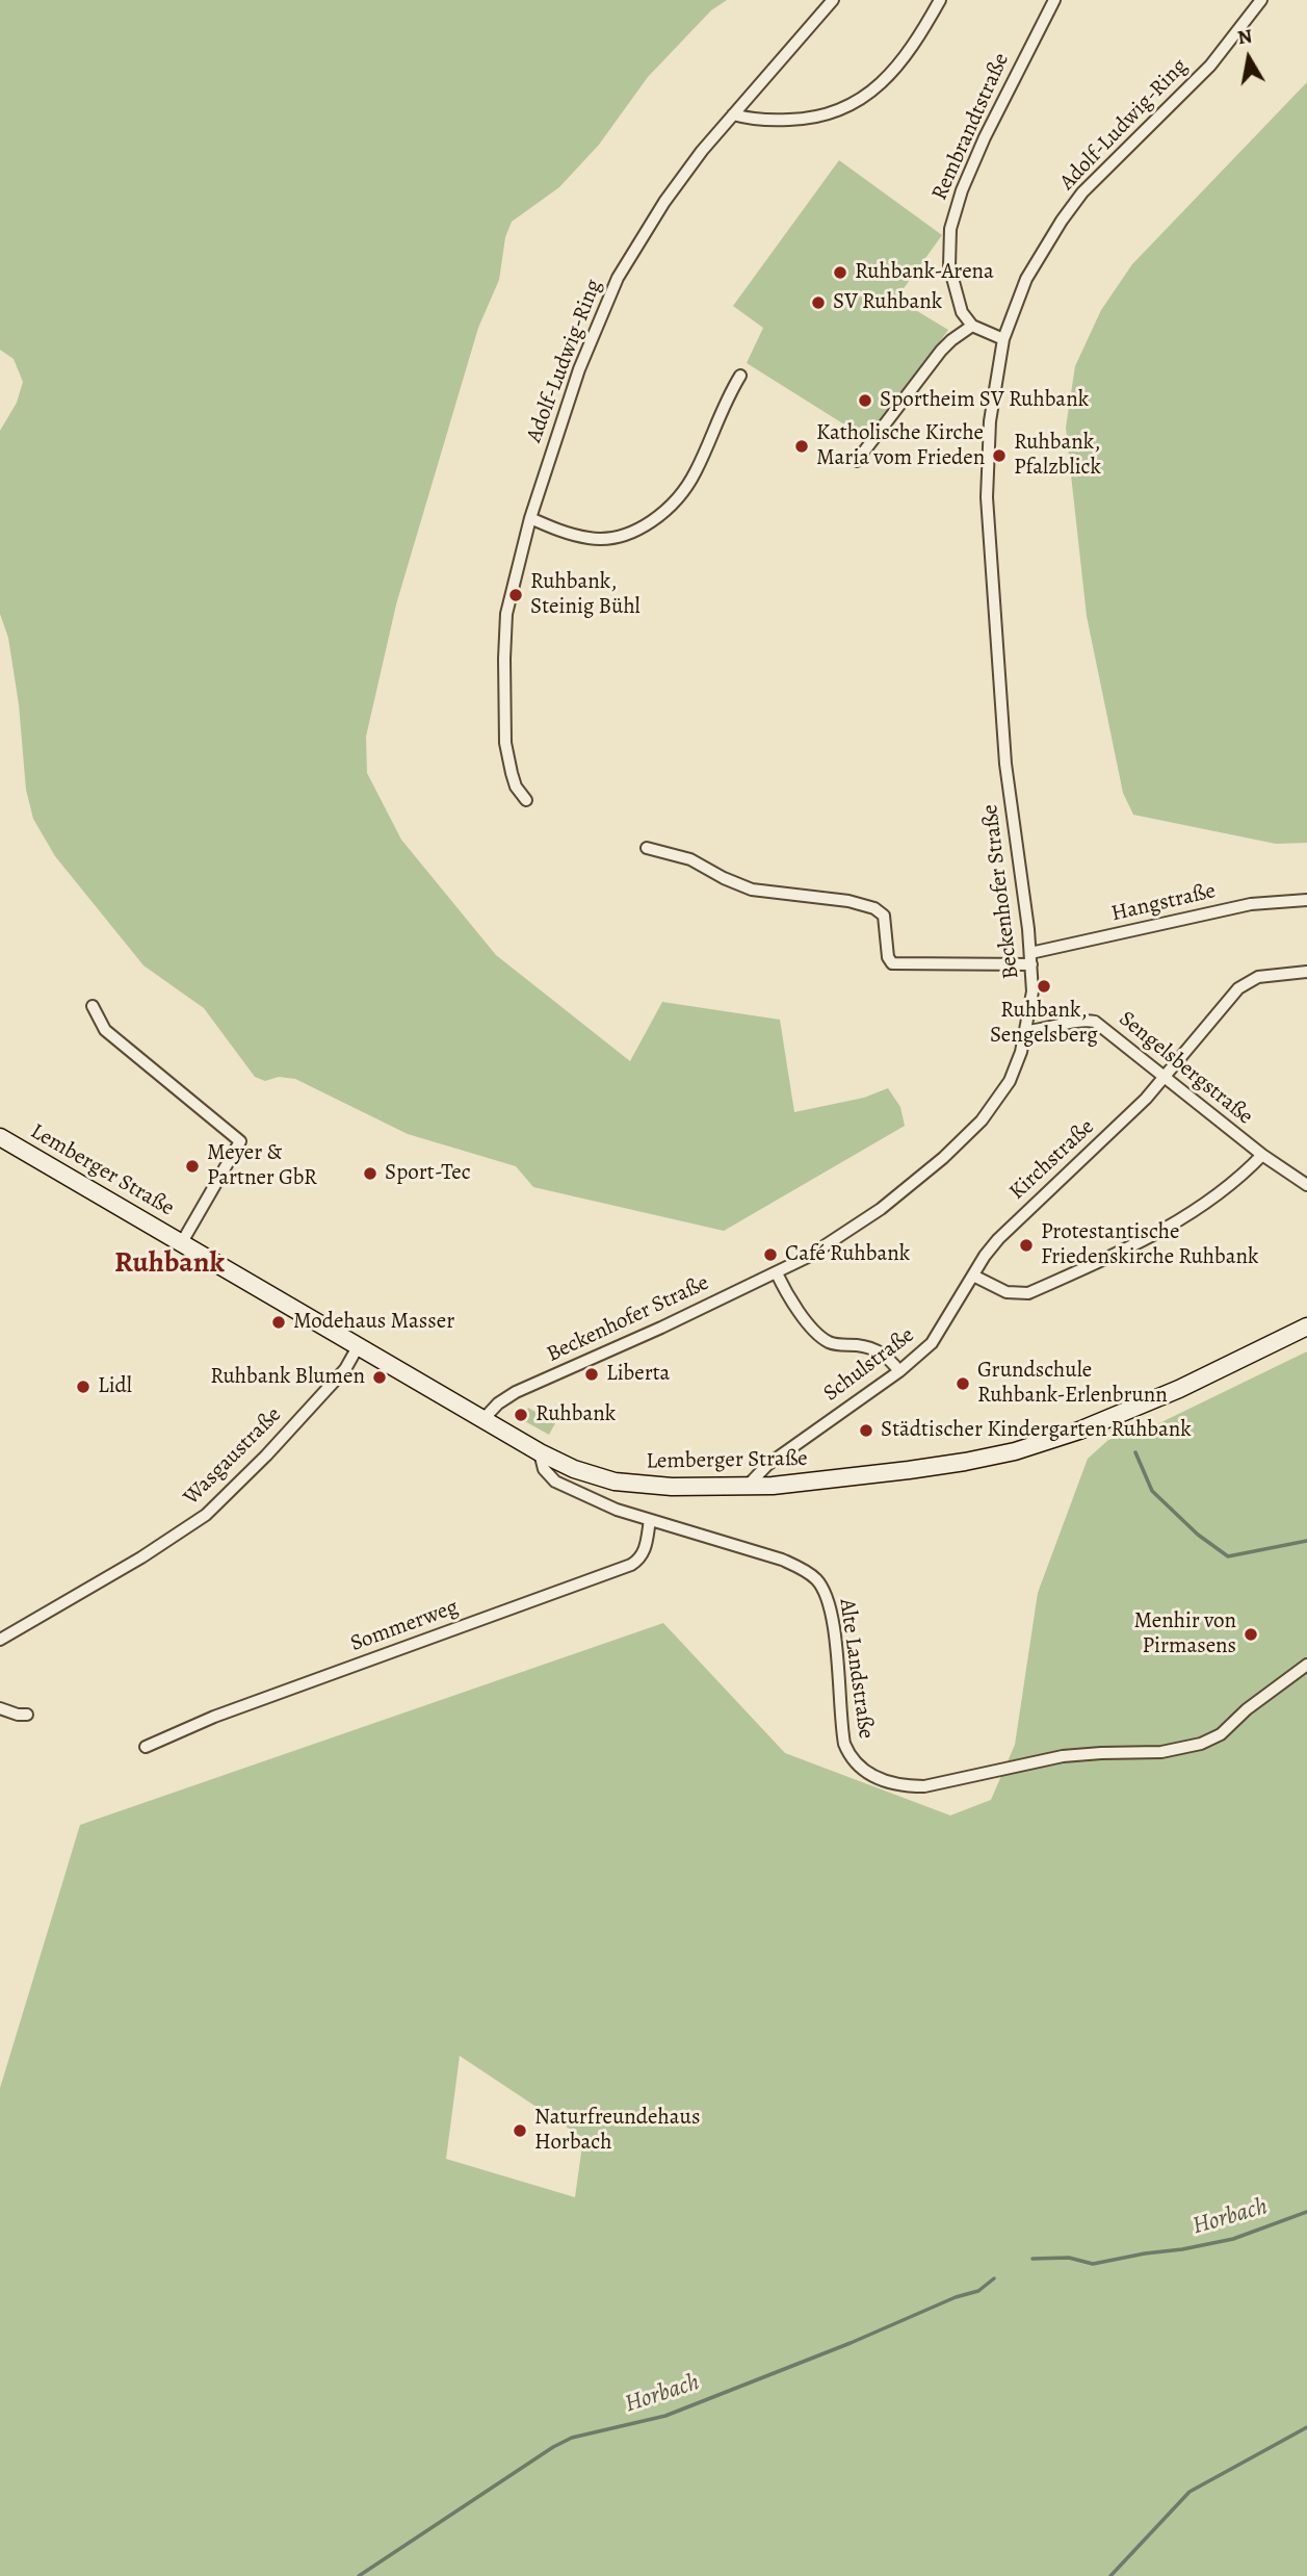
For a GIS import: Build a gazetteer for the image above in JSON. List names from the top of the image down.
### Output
{
  "streets": {
    "main road": ["Lemberger Straße"],
    "street": [
      "Adolf-Ludwig-Ring",
      "Rembrandtstraße",
      "Beckenhofer Straße",
      "Hangstraße",
      "Sengelsbergstraße",
      "Kirchstraße",
      "Schulstraße",
      "Wasgaustraße",
      "Sommerweg",
      "Alte Landstraße"
    ]
  },
  "crossings": [
    ["Adolf-Ludwig-Ring", "Beckenhofer Straße"],
    ["Beckenhofer Straße", "Hangstraße"],
    ["Beckenhofer Straße", "Sengelsbergstraße"],
    ["Beckenhofer Straße", "Lemberger Straße"],
    ["Sengelsbergstraße", "Kirchstraße"],
    ["Kirchstraße", "Schulstraße"],
    ["Lemberger Straße", "Schulstraße"],
    ["Lemberger Straße", "Wasgaustraße"],
    ["Lemberger Straße", "Alte Landstraße"],
    ["Sommerweg", "Alte Landstraße"]
  ],
  "districts": ["Ruhbank"],
  "water": ["Horbach"],
  "places": [
    "Ruhbank-Arena",
    "SV Ruhbank",
    "Sportheim SV Ruhbank",
    "Katholische Kirche Maria vom Frieden",
    "Ruhbank, Pfalzblick",
    "Ruhbank, Steinig Bühl",
    "Ruhbank, Sengelsberg",
    "Meyer & Partner GbR",
    "Sport-Tec",
    "Protestantische Friedenskirche Ruhbank",
    "Café Ruhbank",
    "Modehaus Masser",
    "Liberta",
    "Ruhbank Blumen",
    "Grundschule Ruhbank-Erlenbrunn",
    "Lidl",
    "Ruhbank",
    "Städtischer Kindergarten Ruhbank",
    "Menhir von Pirmasens",
    "Naturfreundehaus Horbach"
  ],
  "north": "top"
}
